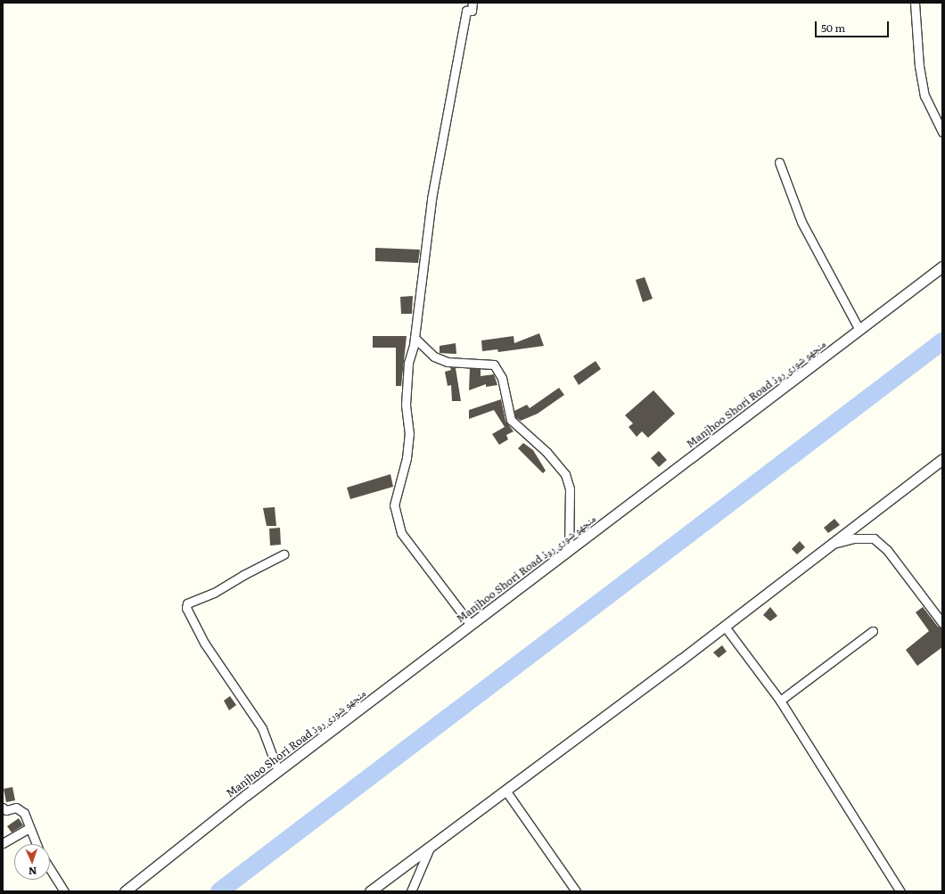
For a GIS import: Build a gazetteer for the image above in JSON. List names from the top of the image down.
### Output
{
  "streets": {
    "street": ["Manjhoo Shori Road منجھو شوری روڈ"]
  },
  "scale_bar": "50 m",
  "north": "bottom"
}
